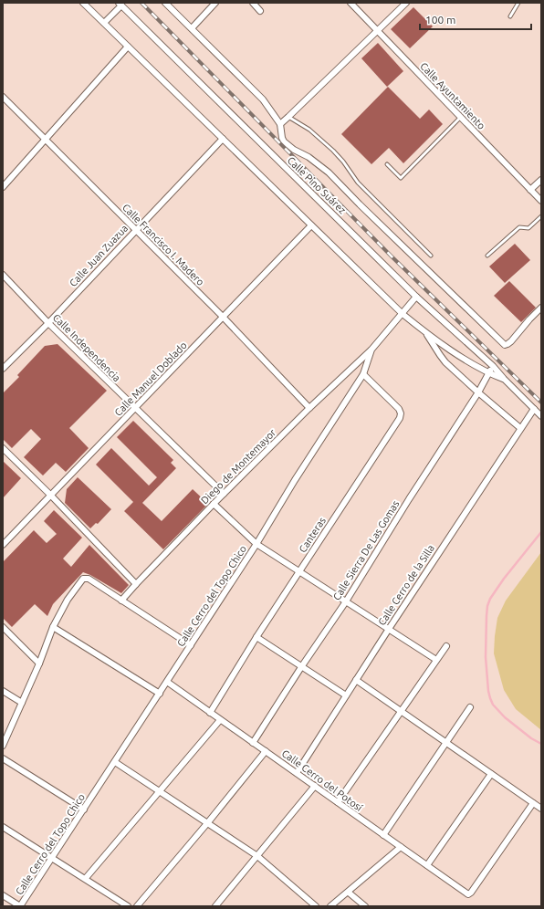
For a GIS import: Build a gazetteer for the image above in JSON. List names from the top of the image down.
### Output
{
  "streets": {
    "street": [
      "Calle Ayuntamiento",
      "Calle Pino Suárez",
      "Calle Francisco I. Madero",
      "Calle Juan Zuazua",
      "Calle Independencia",
      "Calle Manuel Doblado",
      "Diego de Montemayor",
      "Canteras",
      "Calle Sierra De Las Gomas",
      "Calle Cerro de la Silla",
      "Calle Cerro del Topo Chico",
      "Calle Cerro del Potosí"
    ]
  },
  "crossings": [
    ["Calle Pino Suárez", "Calle Juan Zuazua"],
    ["Calle Pino Suárez", "Calle Manuel Doblado"],
    ["Calle Pino Suárez", "Calle Sierra De Las Gomas"],
    ["Calle Pino Suárez", "Calle Cerro de la Silla"],
    ["Calle Pino Suárez", "Calle Cerro del Topo Chico"],
    ["Calle Francisco I. Madero", "Calle Juan Zuazua"],
    ["Calle Francisco I. Madero", "Calle Manuel Doblado"],
    ["Calle Francisco I. Madero", "Diego de Montemayor"],
    ["Calle Juan Zuazua", "Calle Independencia"],
    ["Calle Independencia", "Calle Manuel Doblado"],
    ["Calle Independencia", "Diego de Montemayor"],
    ["Diego de Montemayor", "Calle Cerro del Topo Chico"],
    ["Canteras", "Calle Cerro del Topo Chico"],
    ["Canteras", "Calle Cerro del Potosí"],
    ["Calle Sierra De Las Gomas", "Calle Cerro del Potosí"],
    ["Calle Cerro de la Silla", "Calle Cerro del Potosí"],
    ["Calle Cerro del Topo Chico", "Calle Cerro del Potosí"]
  ],
  "scale_bar": "100 m"
}
